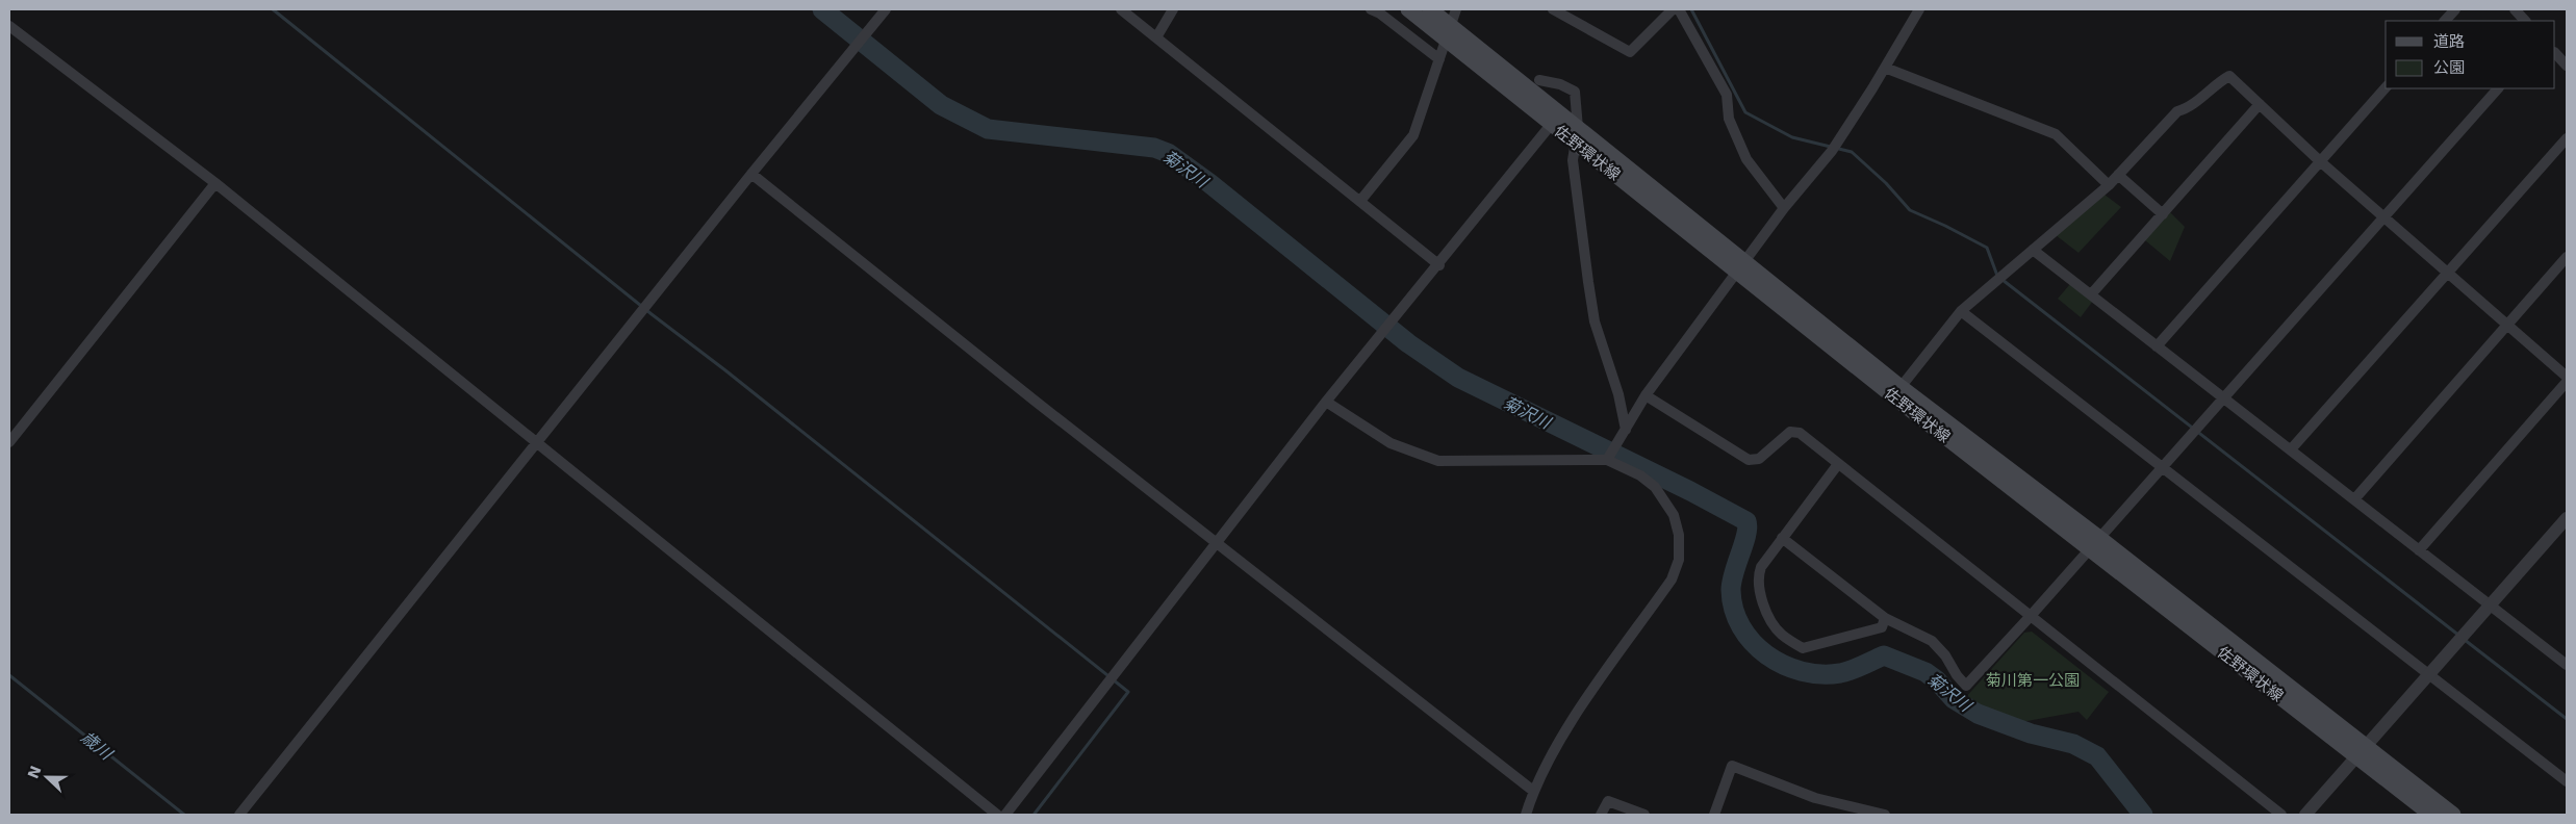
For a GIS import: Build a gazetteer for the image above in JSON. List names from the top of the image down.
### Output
{
  "streets": {
    "main road": ["佐野環状線"]
  },
  "water": ["菊沢川", "歳川"],
  "parks": ["菊川第一公園"],
  "legend": ["道路", "公園"],
  "north": "left"
}
